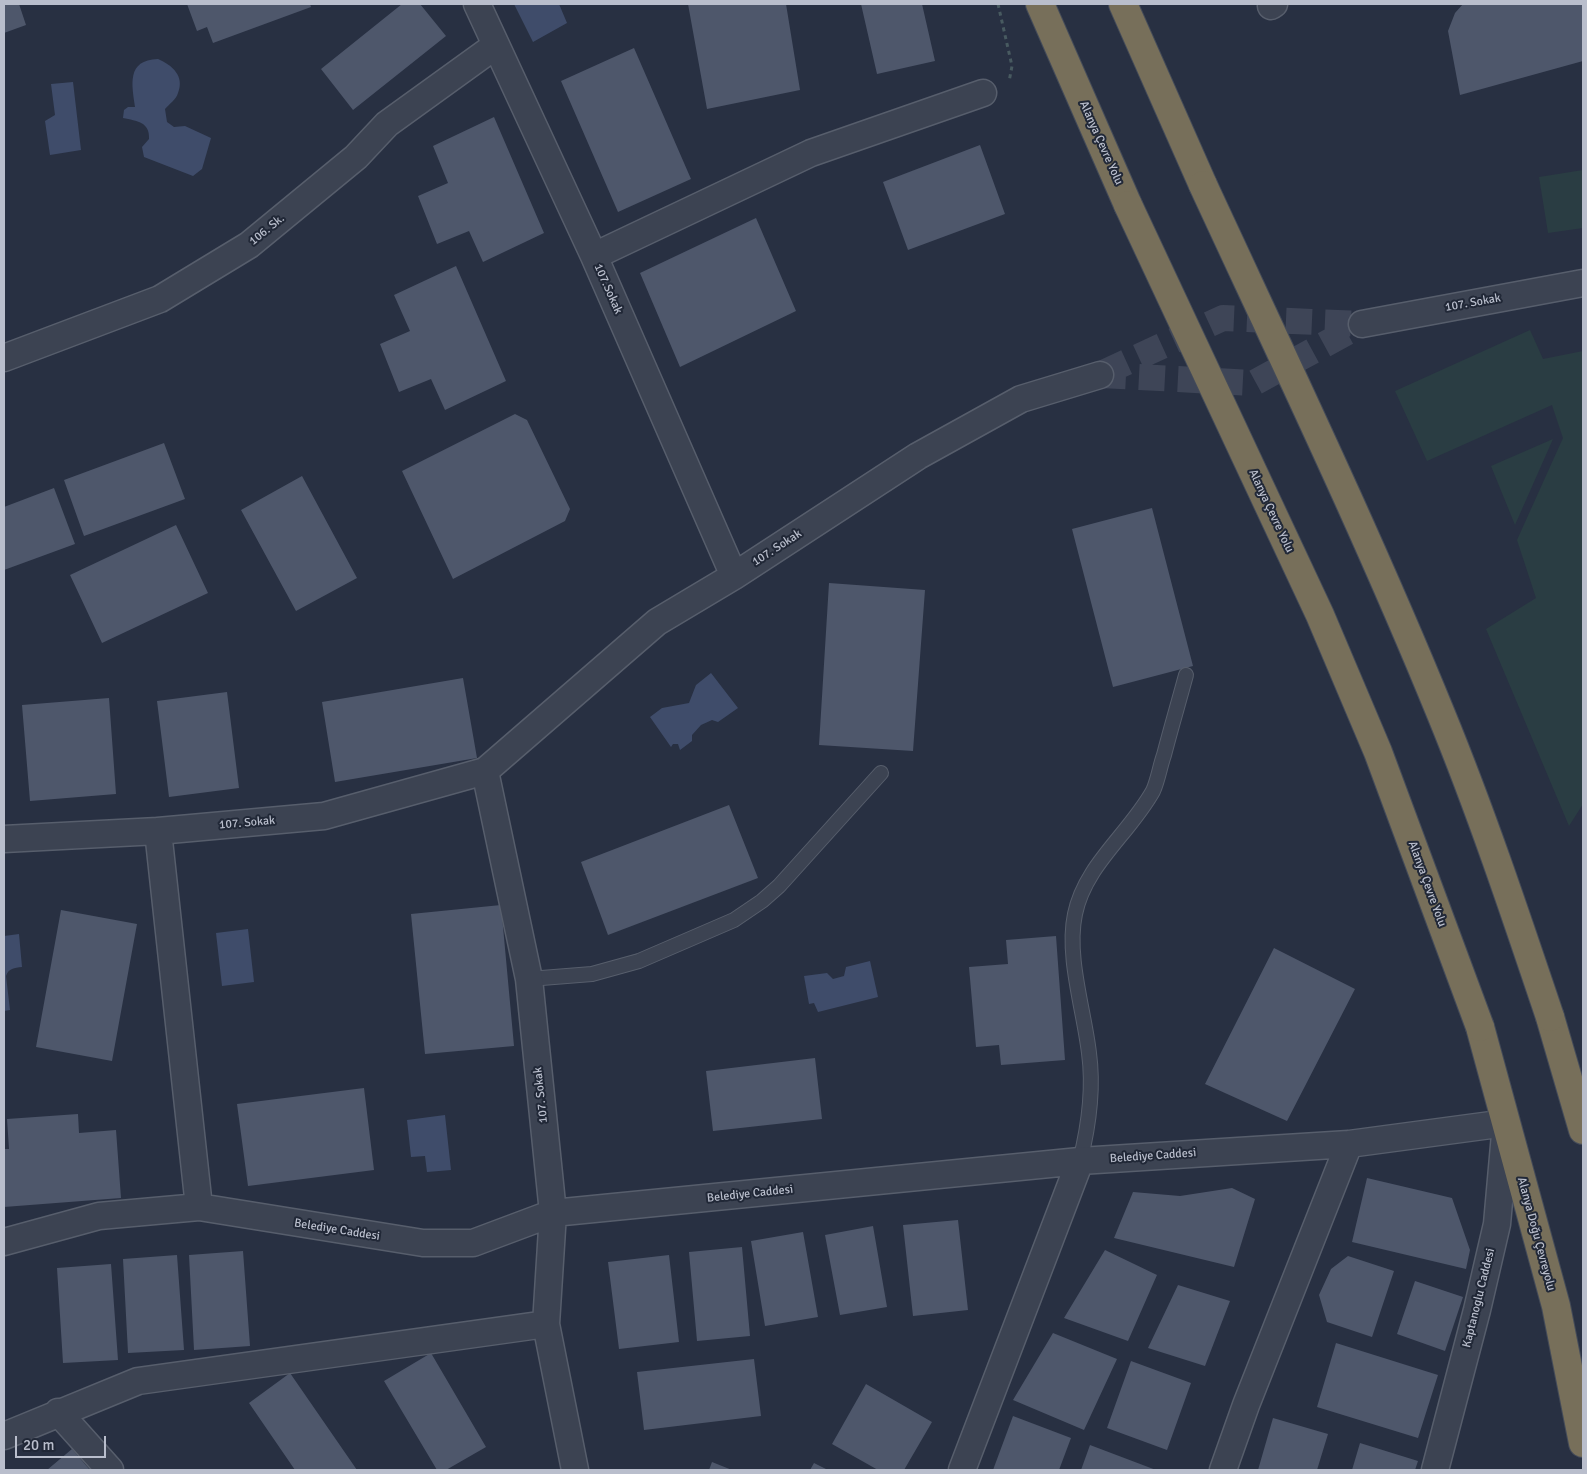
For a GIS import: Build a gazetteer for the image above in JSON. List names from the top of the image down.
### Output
{
  "streets": {
    "highway": ["Alanya Çevre Yolu", "Alanya Doğu Çevreyolu"],
    "street": [
      "106. Sk.",
      "107.Sokak",
      "107. Sokak",
      "Belediye Caddesi",
      "Kaptanoglu Caddesi"
    ]
  },
  "crossings": [
    ["Alanya Çevre Yolu", "Alanya Doğu Çevreyolu"],
    ["106. Sk.", "107.Sokak"],
    ["107.Sokak", "107. Sokak"],
    ["107. Sokak", "Belediye Caddesi"],
    ["Belediye Caddesi", "Alanya Doğu Çevreyolu"],
    ["Belediye Caddesi", "Kaptanoglu Caddesi"],
    ["Alanya Doğu Çevreyolu", "Kaptanoglu Caddesi"]
  ],
  "scale_bar": "20 m"
}
